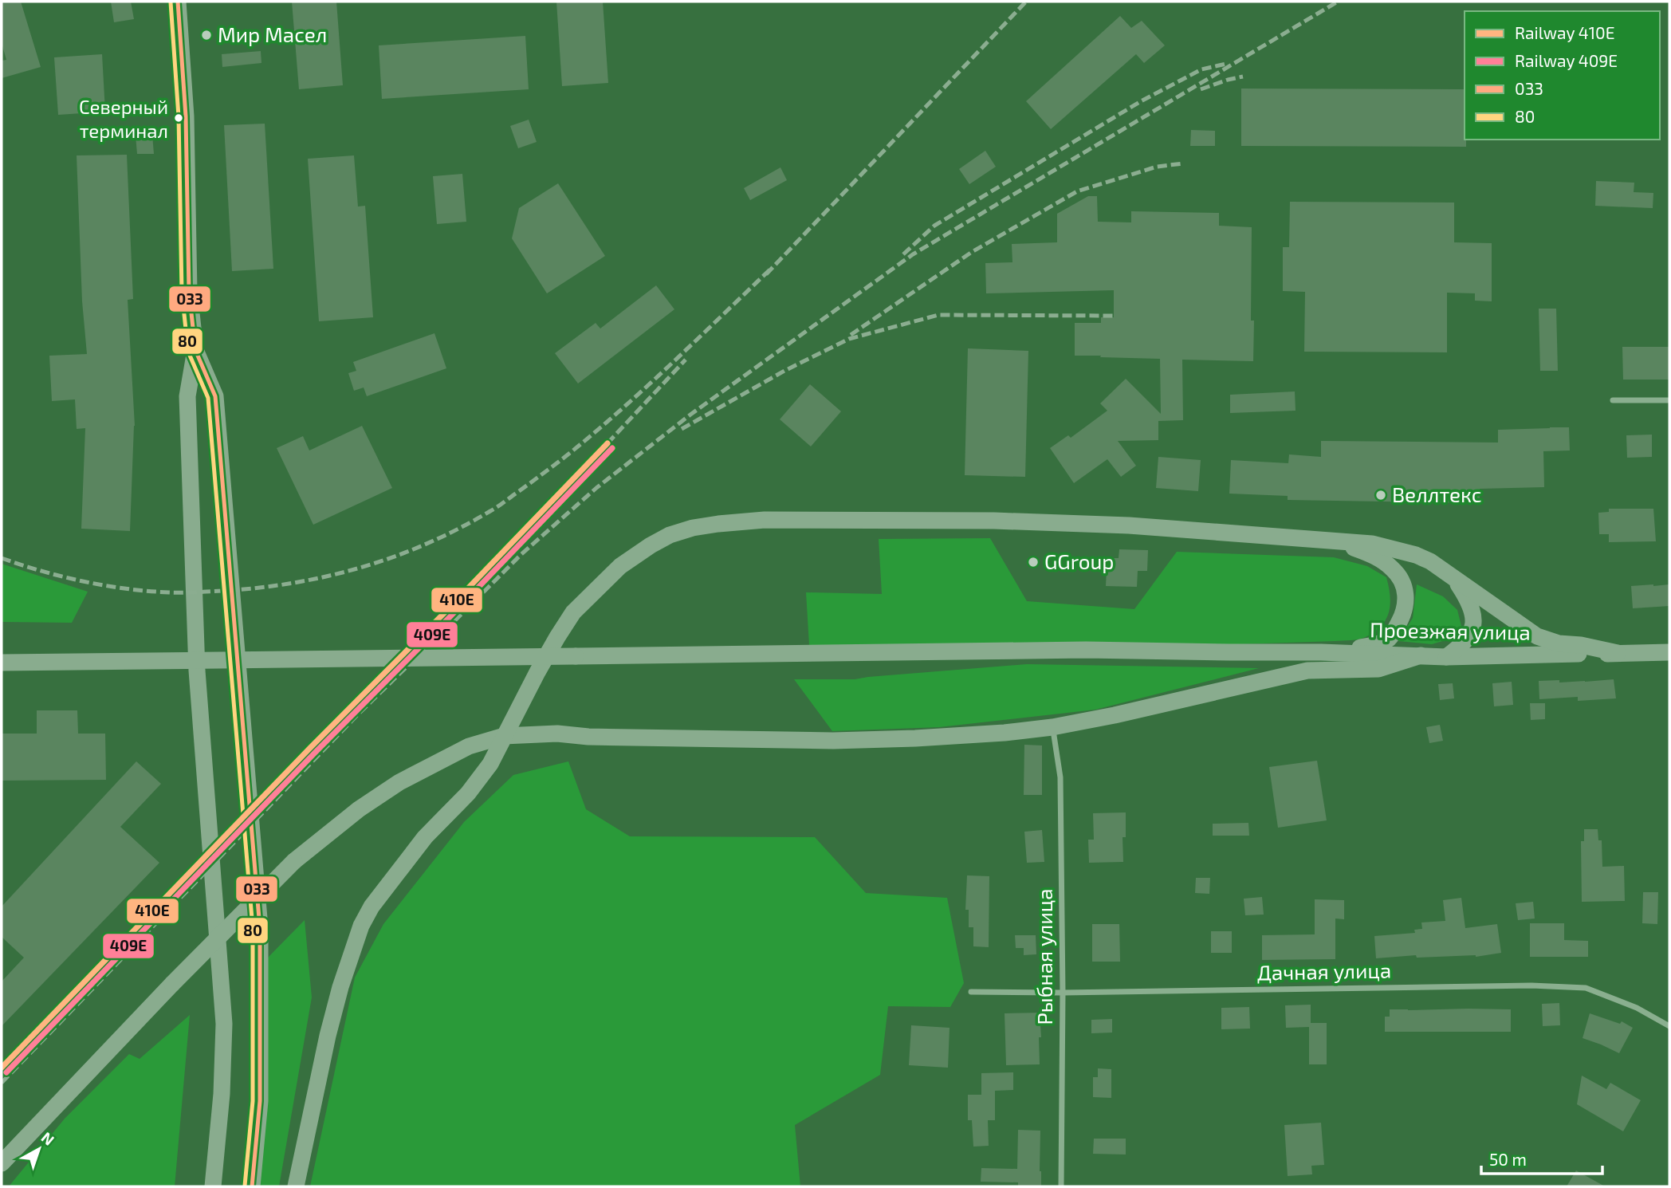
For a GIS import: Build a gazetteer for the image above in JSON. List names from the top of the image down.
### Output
{
  "streets": {
    "main road": ["Проезжая улица"],
    "street": ["Рыбная улица", "Дачная улица"]
  },
  "crossings": [
    ["Рыбная улица", "Дачная улица"]
  ],
  "places": [
    "Мир Масел",
    "Северный терминал",
    "Веллтекс",
    "GGroup"
  ],
  "lines": [
    "transit line 033",
    "transit line 80",
    "rail line 410E",
    "rail line 409E"
  ],
  "legend": [
    "Railway 410E",
    "Railway 409E",
    "033",
    "80"
  ],
  "scale_bar": "50 m",
  "north": "top right"
}
